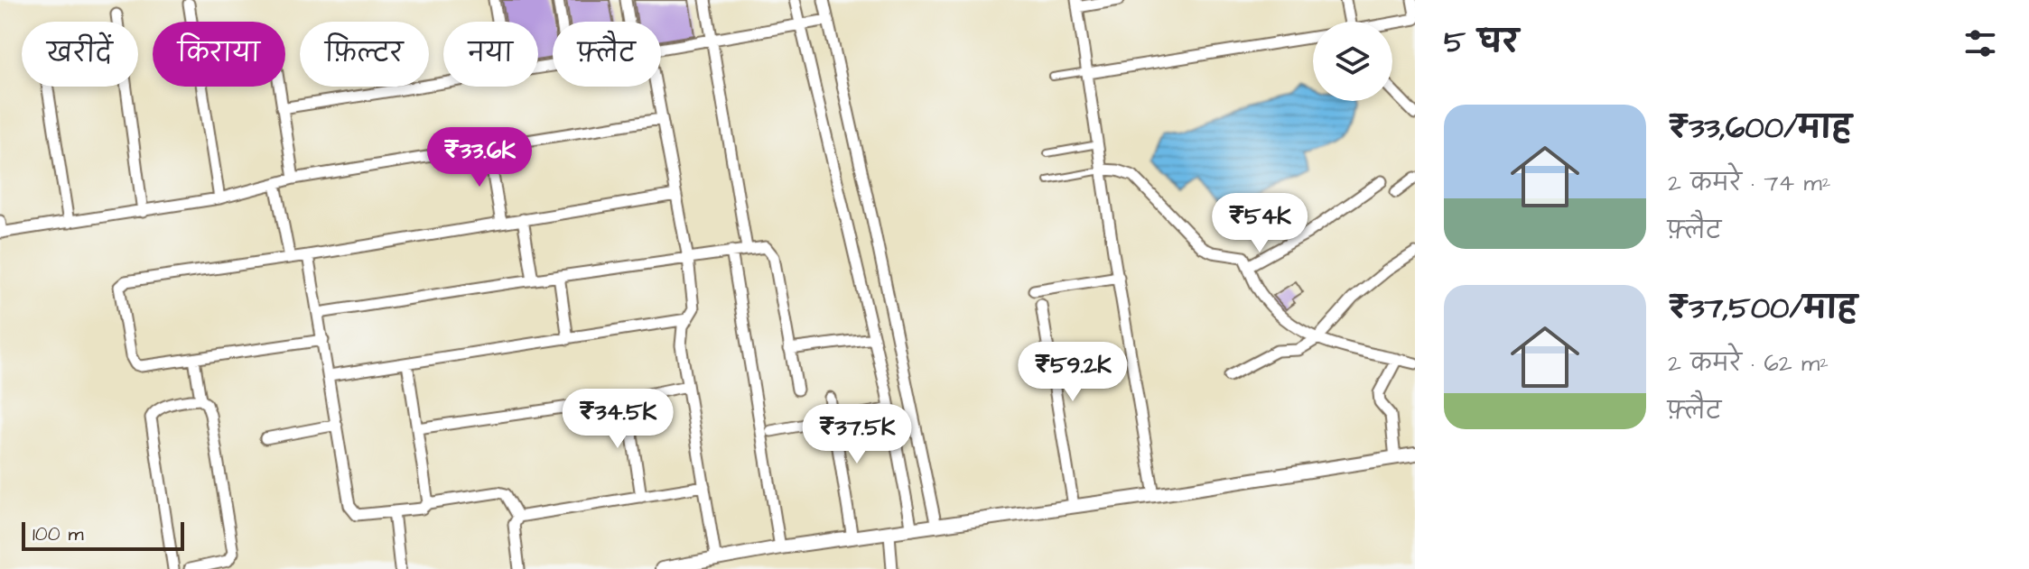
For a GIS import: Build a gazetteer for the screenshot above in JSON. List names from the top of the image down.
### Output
{
  "scale_bar": "100 m",
  "page": {
    "heading": "5 घर",
    "chip": [
      "खरीदें",
      "किराया",
      "फ़िल्टर",
      "नया",
      "फ़्लैट"
    ],
    "list": [
      {
        "name": "₹33,600/माह",
        "note": "2 कमरे · 74 m² · फ़्लैट"
      },
      {
        "name": "₹37,500/माह",
        "note": "2 कमरे · 62 m² · फ़्लैट"
      }
    ],
    "price": [
      "₹33.6K",
      "₹54K",
      "₹59.2K",
      "₹34.5K",
      "₹37.5K"
    ],
    "scale": "100 m"
  }
}
